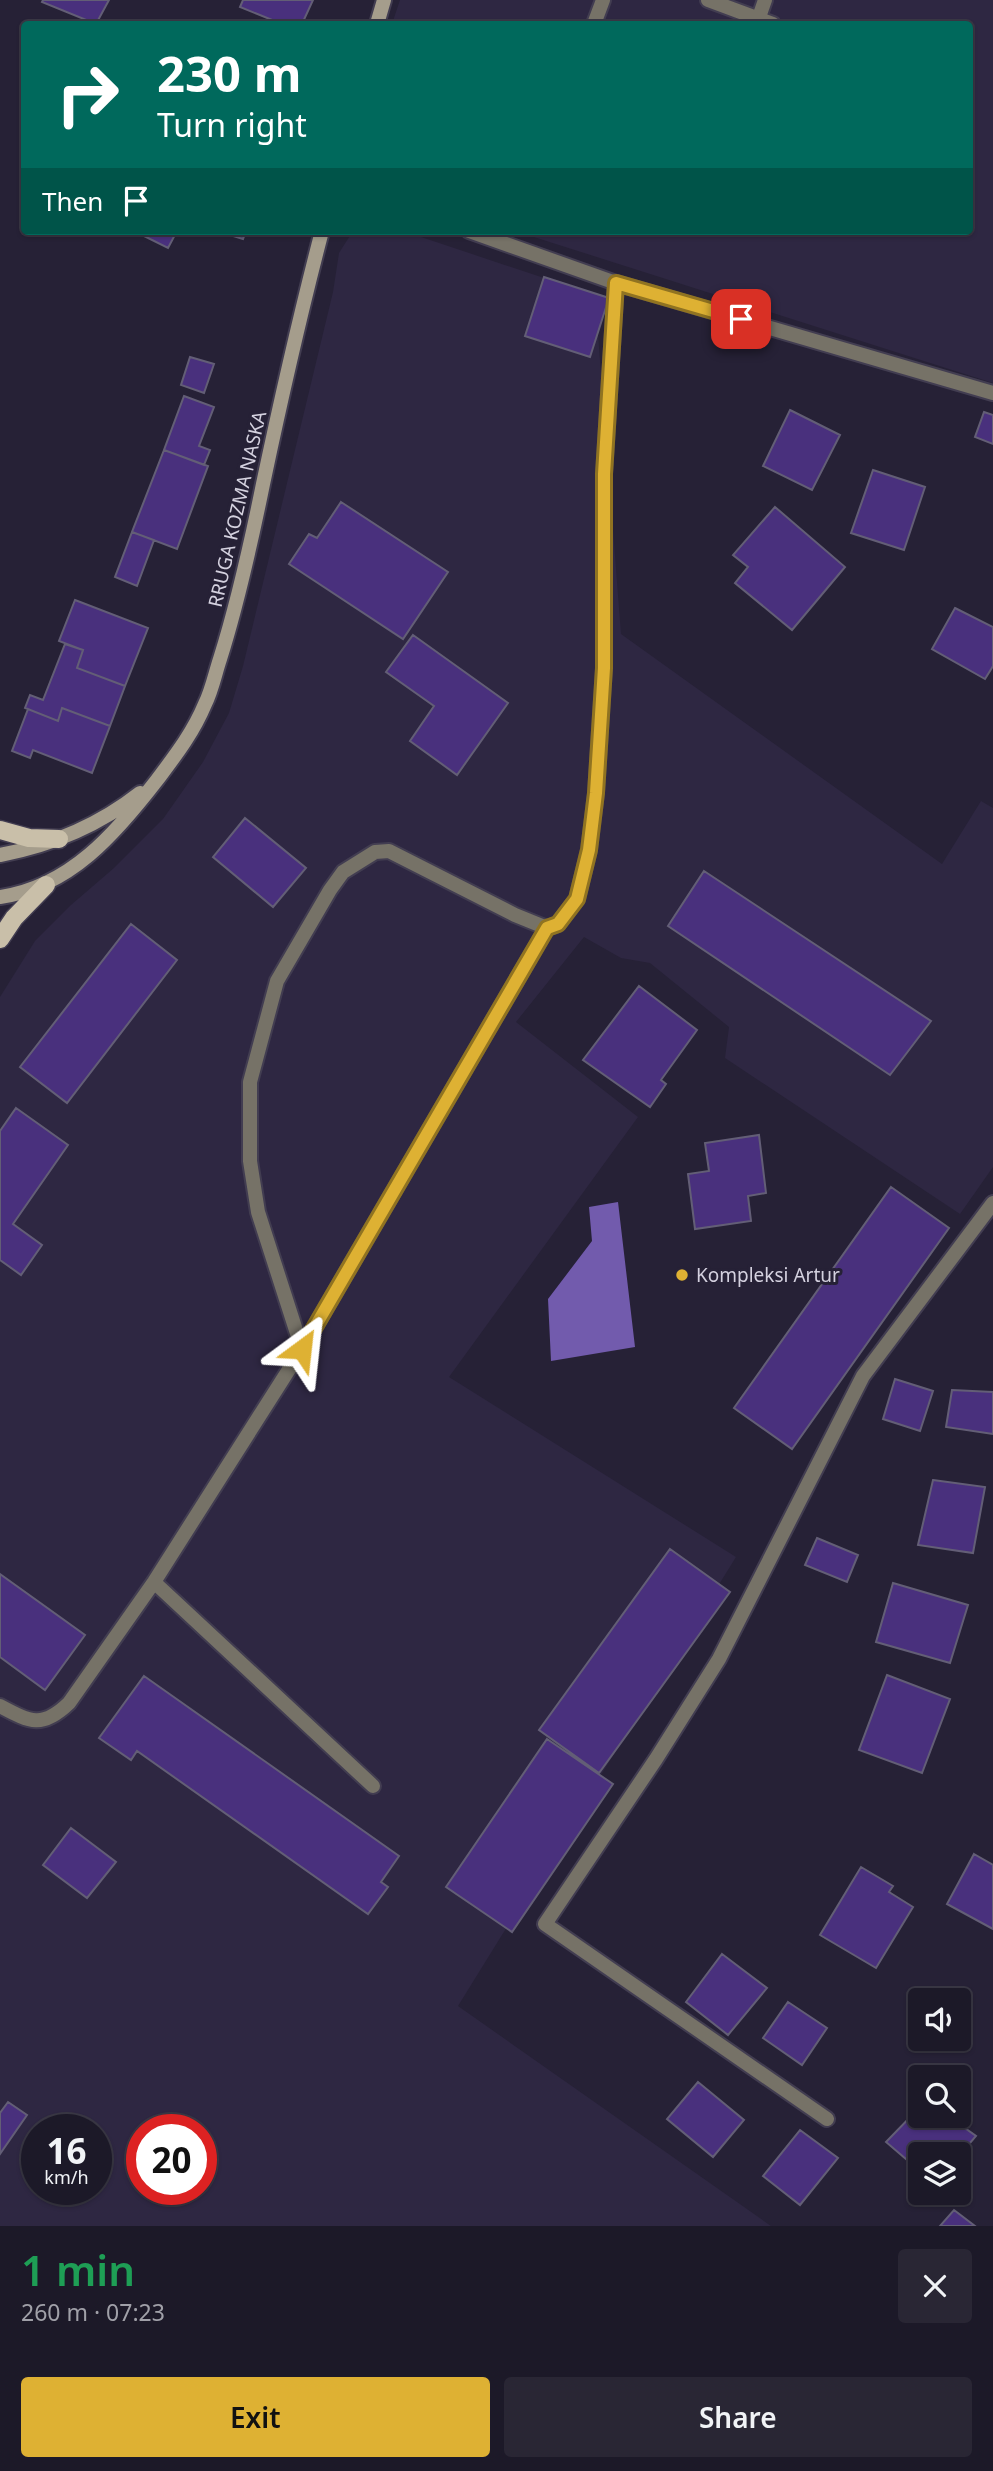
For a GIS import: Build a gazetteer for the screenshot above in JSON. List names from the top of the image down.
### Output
{
  "streets": {
    "main road": ["RRUGA KOZMA NASKA"]
  },
  "places": ["Kompleksi Artur"],
  "page": {
    "turn": ["230 m", "Turn right"],
    "then": "Then",
    "speed": "16 km/h",
    "limit": "20",
    "heading": ["1 min", "260 m · 07:23"],
    "buttons": ["Exit", "Share"]
  }
}
